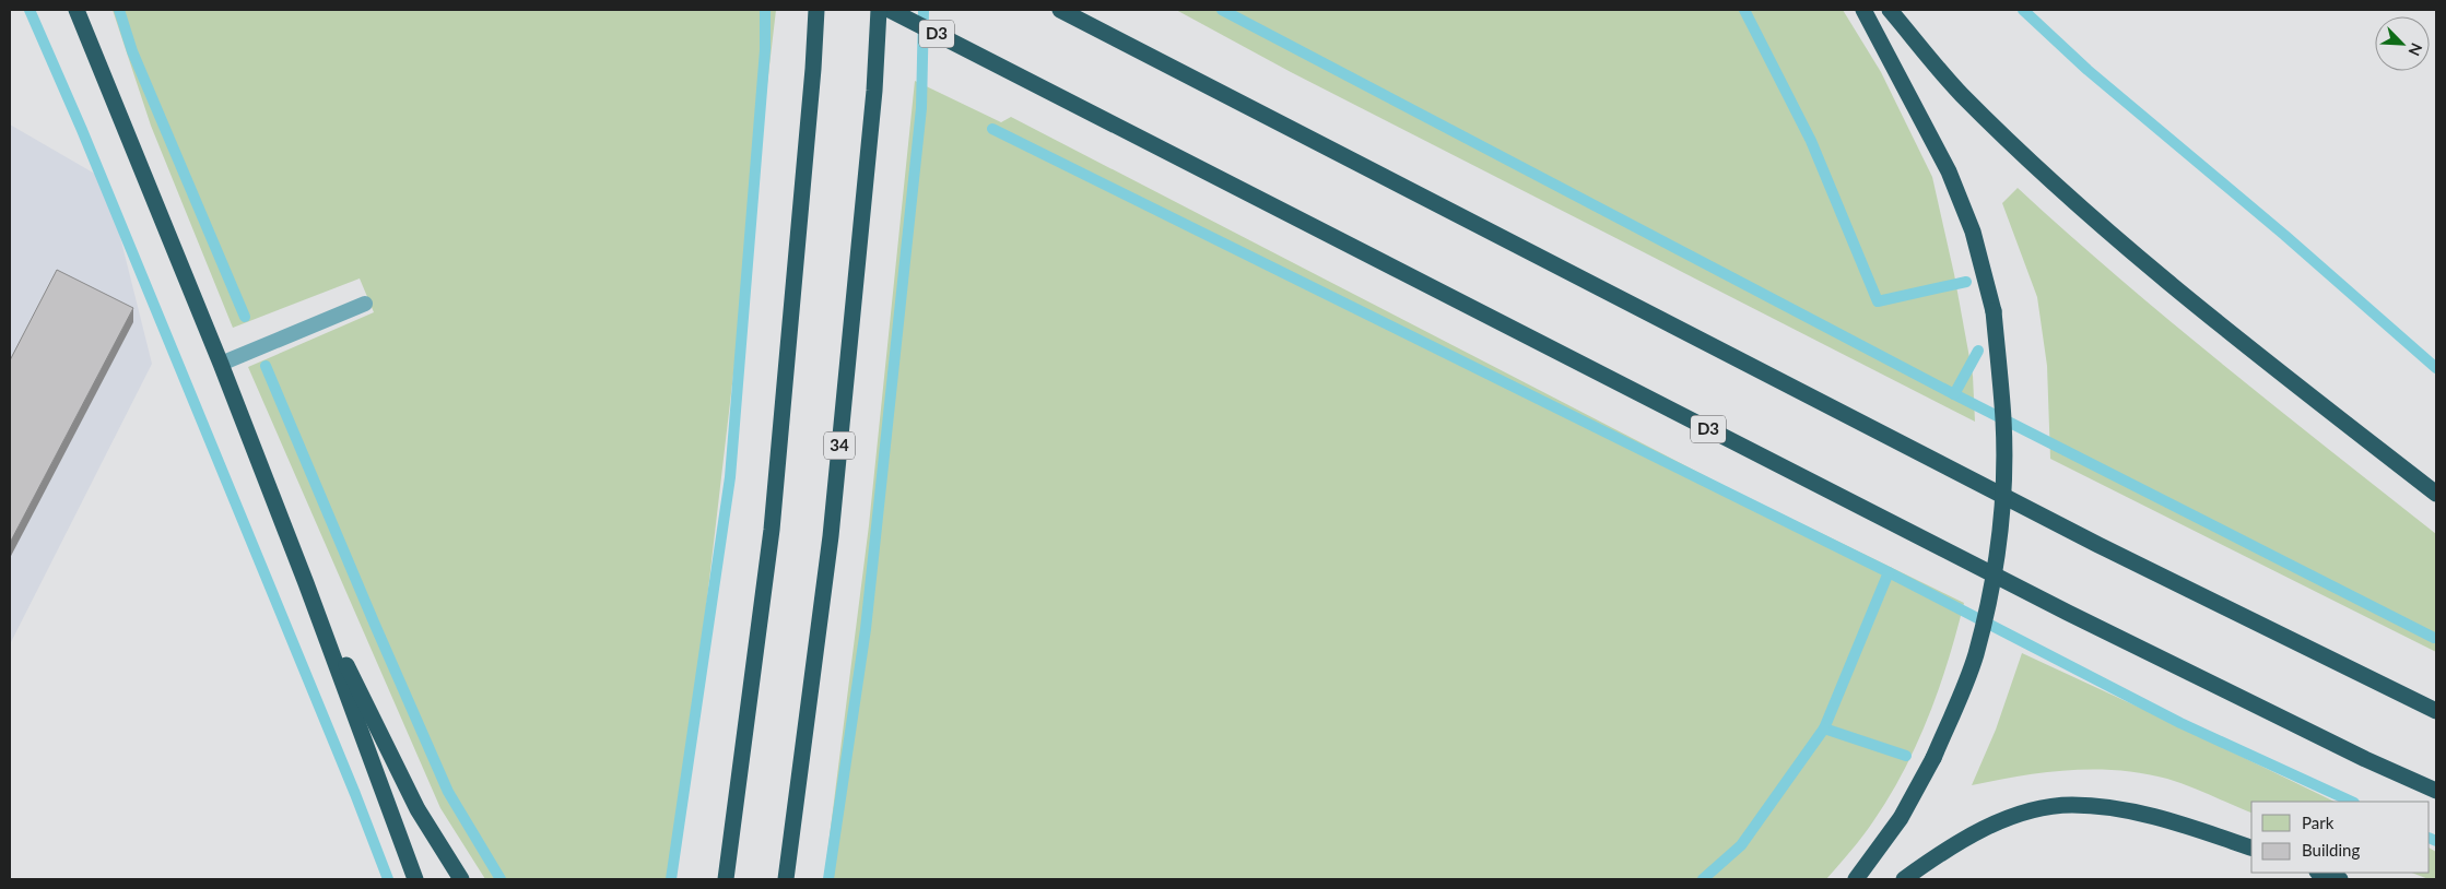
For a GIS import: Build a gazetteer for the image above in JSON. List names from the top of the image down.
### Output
{
  "streets": {
    "highway": ["D3", "34"]
  },
  "legend": ["Park", "Building"],
  "north": "bottom right"
}
